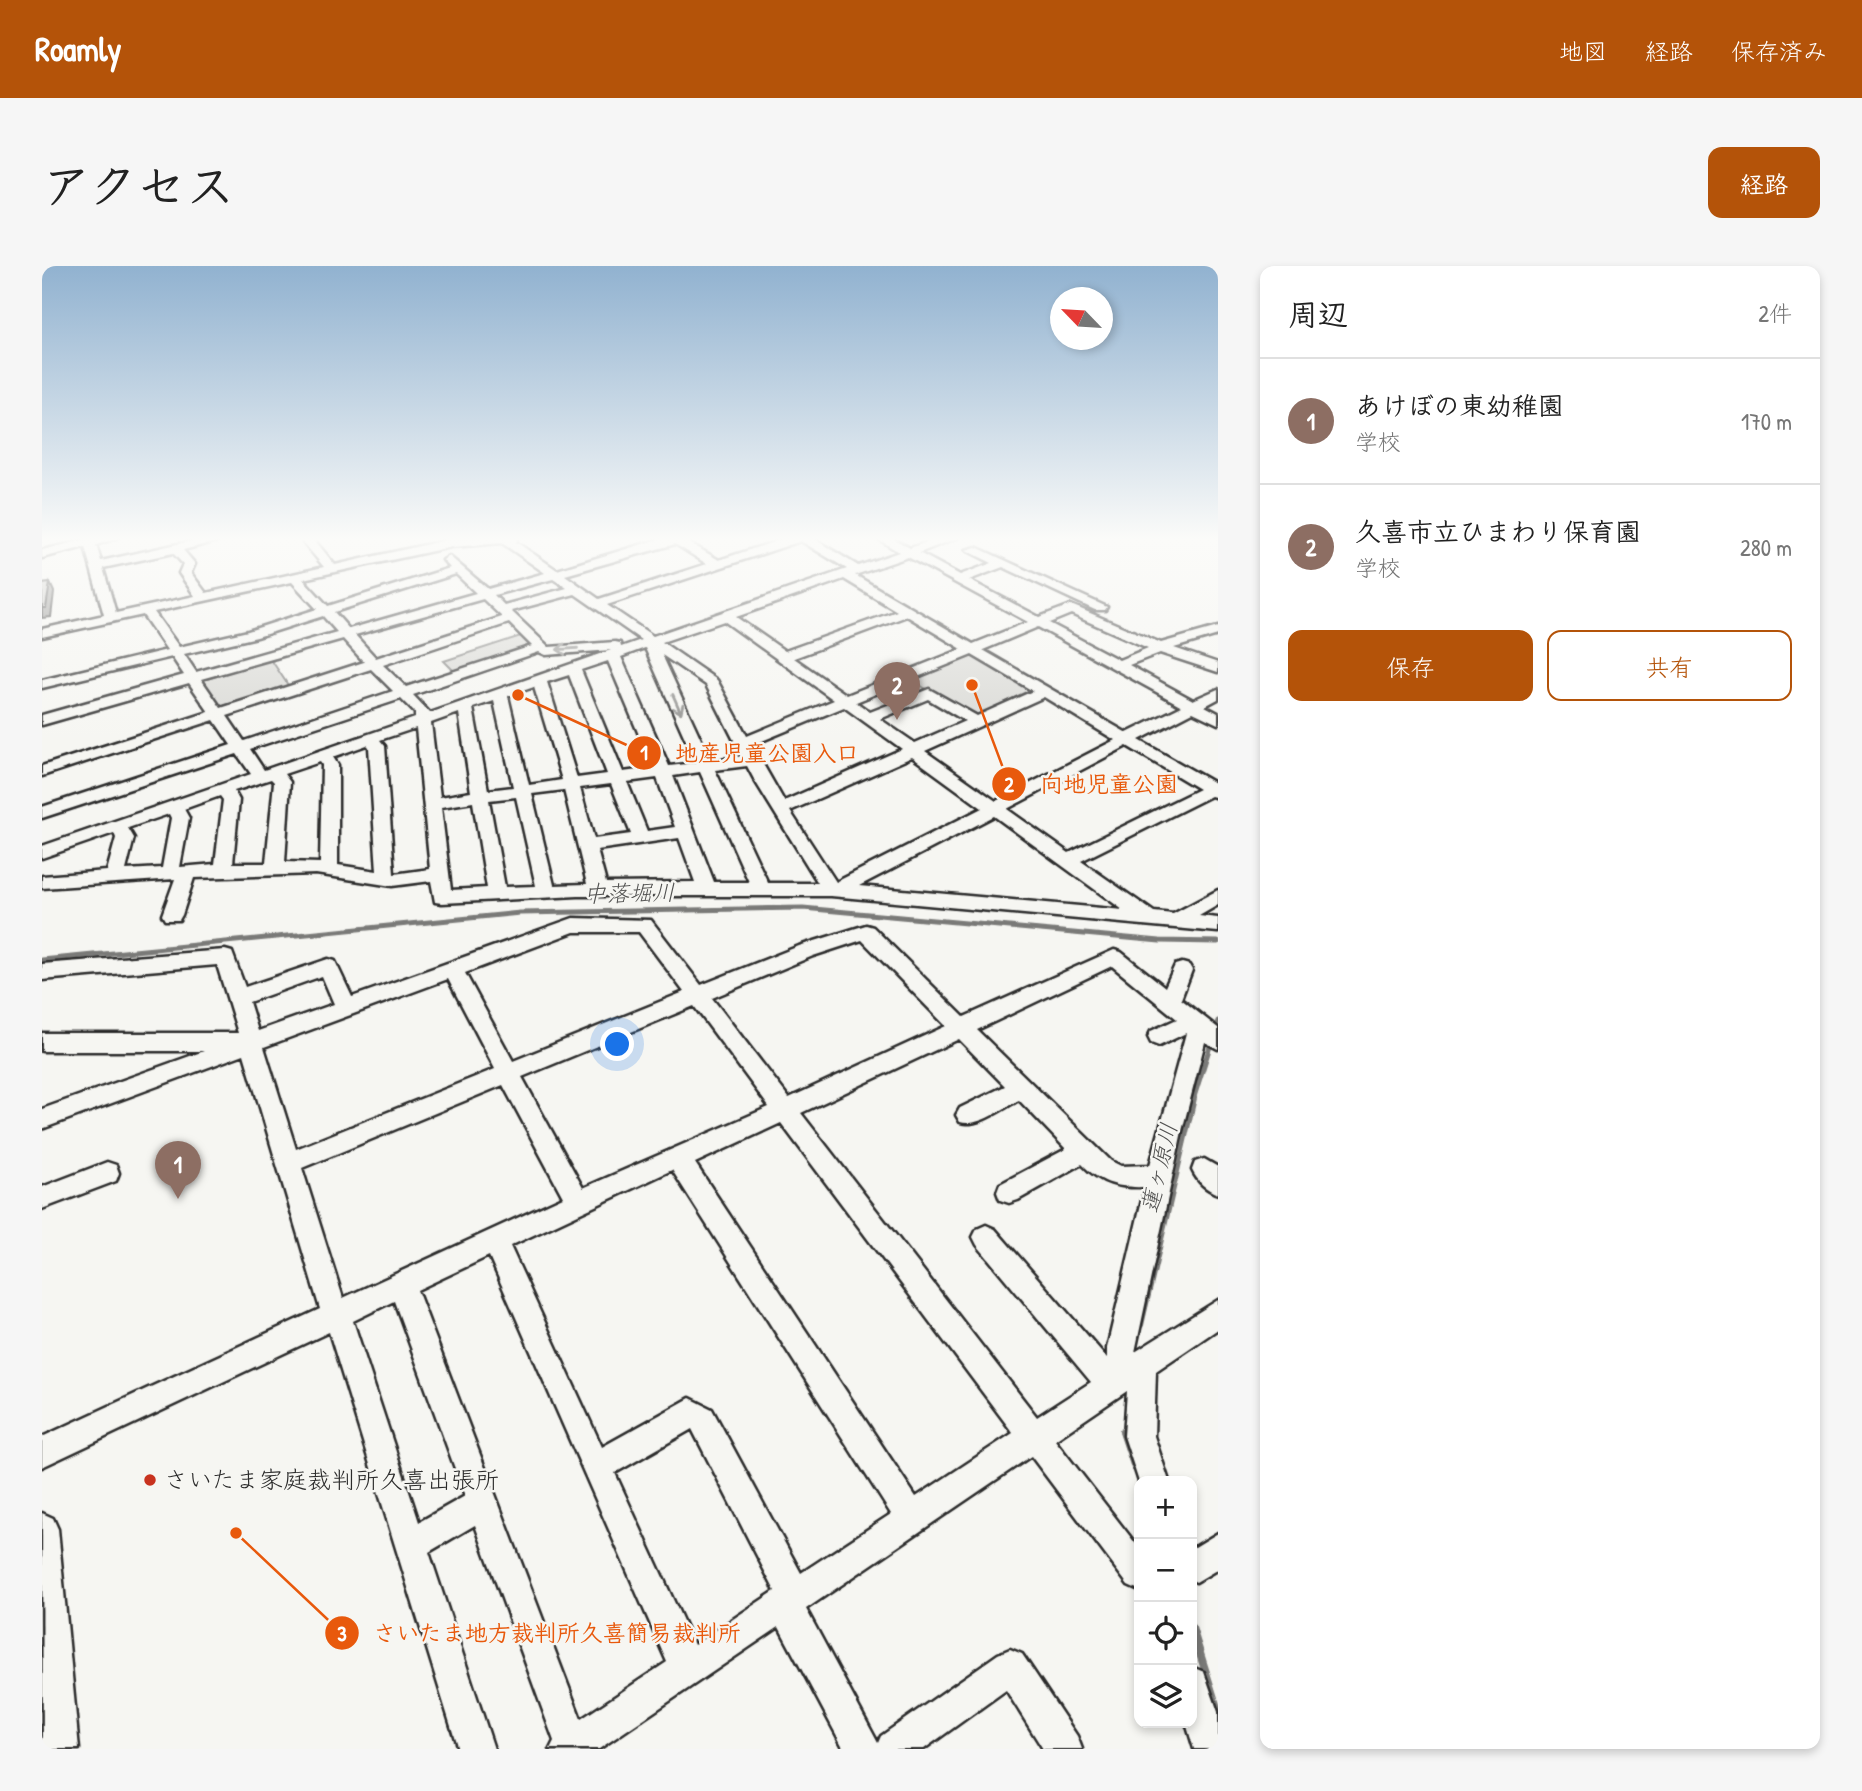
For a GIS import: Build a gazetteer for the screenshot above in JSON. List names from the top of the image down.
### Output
{
  "water": ["中落堀川", "蓮ヶ原川"],
  "places": [
    "向地児童公園",
    "地産児童公園入口",
    "さいたま家庭裁判所久喜出張所",
    "さいたま地方裁判所久喜簡易裁判所"
  ],
  "north": "top left",
  "page": {
    "header": "Roamly",
    "nav": ["地図", "経路", "保存済み"],
    "title": "アクセス",
    "buttons": [
      "経路",
      ["保存", "共有"]
    ],
    "heading": ["周辺", "2件"],
    "list": [
      {
        "mark": "1",
        "name": "あけぼの東幼稚園",
        "note": "学校",
        "value": "170 m"
      },
      {
        "mark": "2",
        "name": "久喜市立ひまわり保育園",
        "note": "学校",
        "value": "280 m"
      }
    ],
    "pins": ["2", "1"],
    "map_buttons": ["+", "−"]
  }
}
